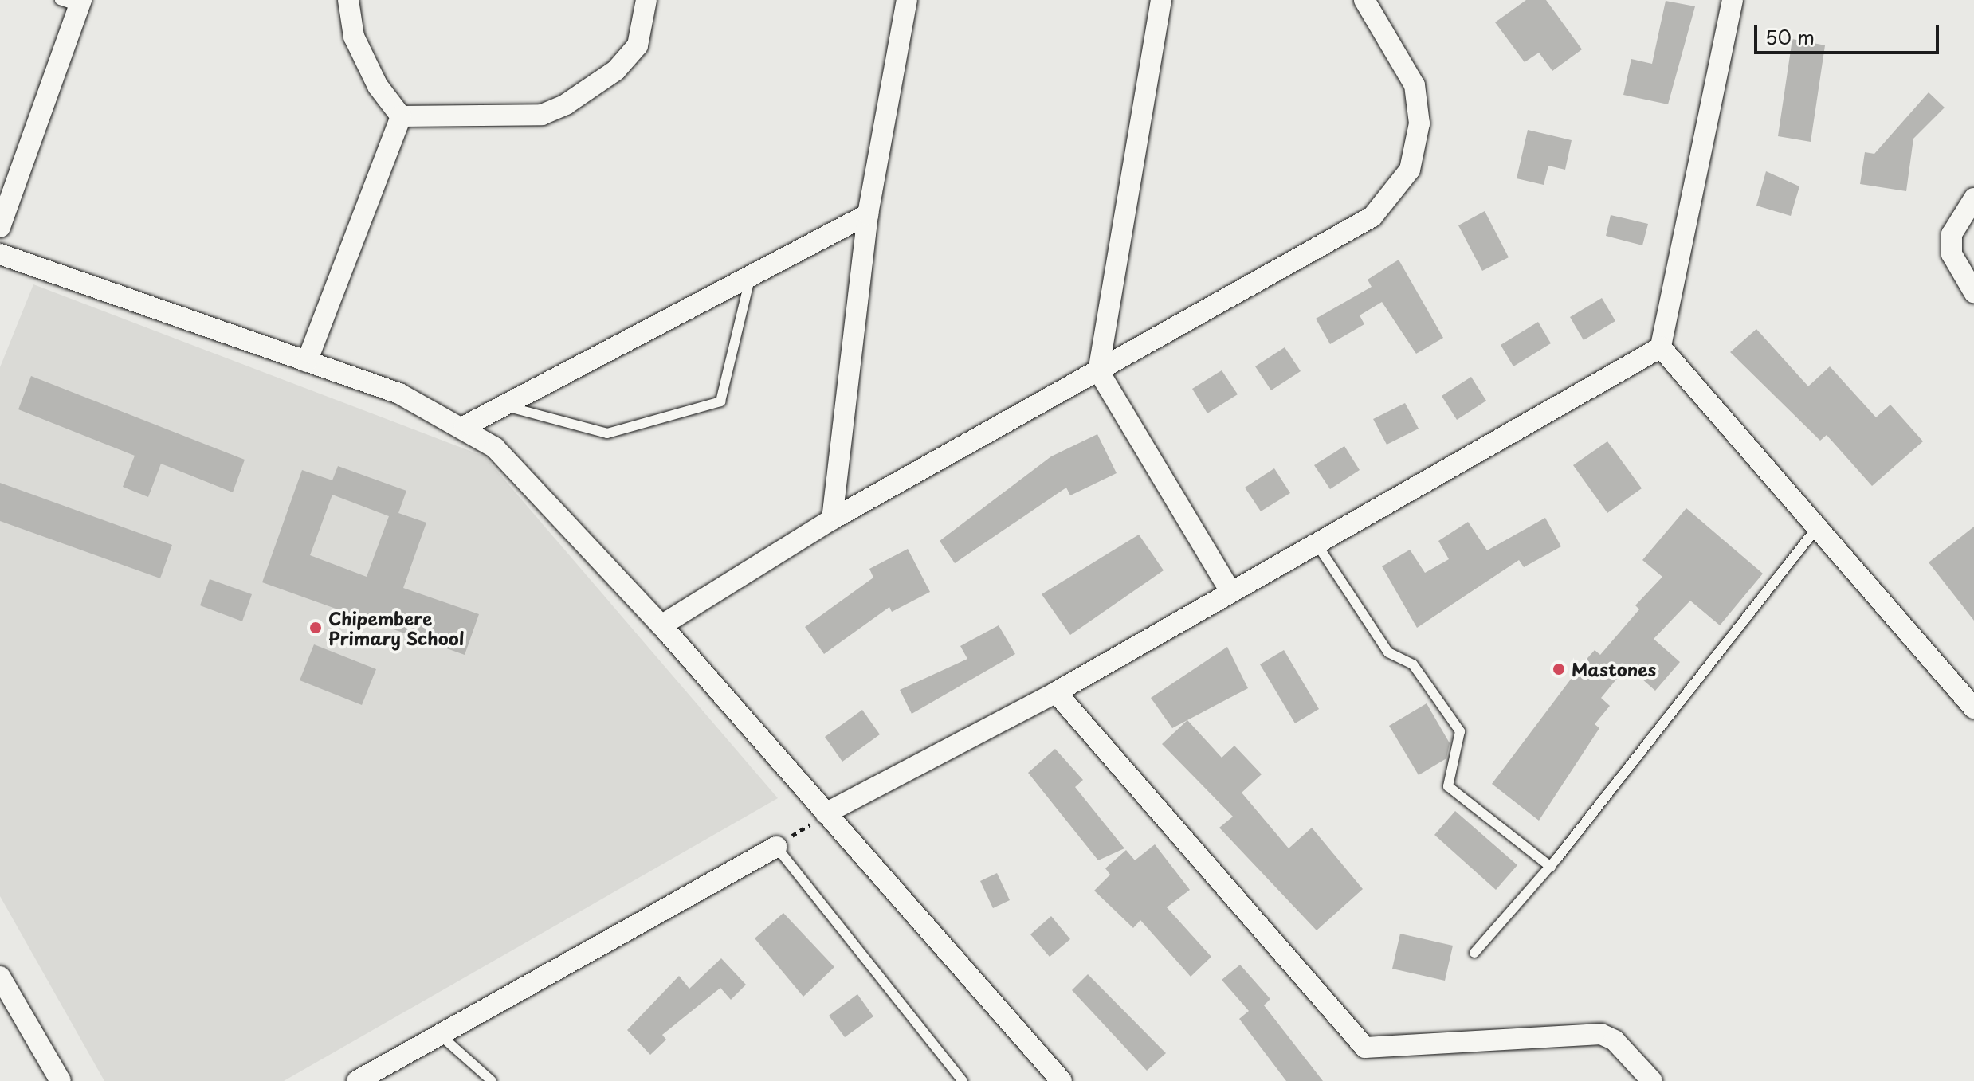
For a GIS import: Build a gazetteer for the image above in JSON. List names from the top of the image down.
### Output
{
  "places": ["Chipembere Primary School", "Mastones"],
  "scale_bar": "50 m"
}
